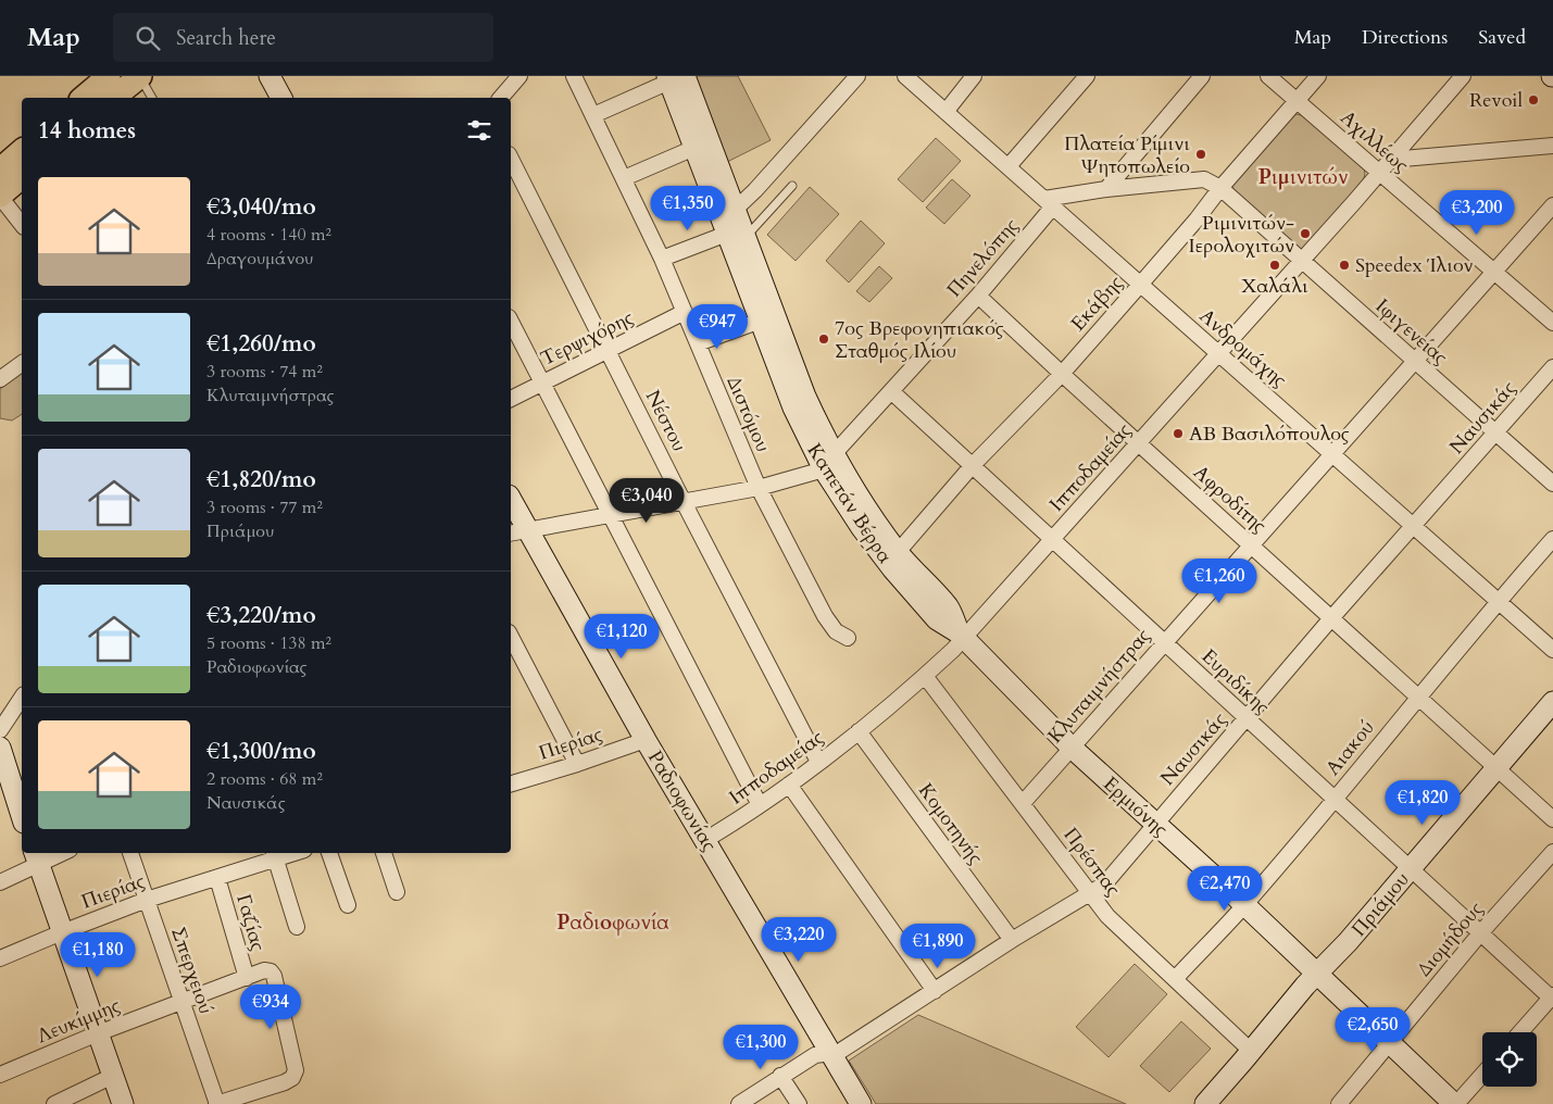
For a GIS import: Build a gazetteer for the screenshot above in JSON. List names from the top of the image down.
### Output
{
  "streets": {
    "street": [
      "Αχιλλέως",
      "Πηνελόπης",
      "Εκάβης",
      "Ιφιγενείας",
      "Τερψιχόρης",
      "Ανδρομάχης",
      "Διστόμου",
      "Ναυσικάς",
      "Νέστου",
      "Ιπποδαμείας",
      "Αφροδίτης",
      "Καπετάν Βέρρα",
      "Ευριδίκης",
      "Κλυταιμνήστρας",
      "Πιερίας",
      "Αιακού",
      "Ραδιοφωνίας",
      "Ερμιόνης",
      "Κομοτηνής",
      "Πρέσπας",
      "Πριάμου",
      "Γαζίας",
      "Διομήδους",
      "Σπερχειού",
      "Λευκίμμης"
    ]
  },
  "crossings": [
    ["Αχιλλέως", "Εκάβης"],
    ["Αχιλλέως", "Ιπποδαμείας"],
    ["Αχιλλέως", "Κλυταιμνήστρας"],
    ["Πηνελόπης", "Ανδρομάχης"],
    ["Πηνελόπης", "Αφροδίτης"],
    ["Πηνελόπης", "Καπετάν Βέρρα"],
    ["Πηνελόπης", "Ευριδίκης"],
    ["Εκάβης", "Ιφιγενείας"],
    ["Εκάβης", "Ανδρομάχης"],
    ["Εκάβης", "Αφροδίτης"],
    ["Εκάβης", "Καπετάν Βέρρα"],
    ["Εκάβης", "Ευριδίκης"],
    ["Ιφιγενείας", "Ναυσικάς"],
    ["Ιφιγενείας", "Ιπποδαμείας"],
    ["Ιφιγενείας", "Κλυταιμνήστρας"],
    ["Τερψιχόρης", "Διστόμου"],
    ["Τερψιχόρης", "Νέστου"],
    ["Ανδρομάχης", "Ναυσικάς"],
    ["Ανδρομάχης", "Ιπποδαμείας"],
    ["Ανδρομάχης", "Κλυταιμνήστρας"],
    ["Ανδρομάχης", "Αιακού"],
    ["Ναυσικάς", "Αφροδίτης"],
    ["Ναυσικάς", "Ευριδίκης"],
    ["Ναυσικάς", "Ραδιοφωνίας"],
    ["Ναυσικάς", "Ερμιόνης"],
    ["Ναυσικάς", "Κομοτηνής"],
    ["Ναυσικάς", "Πρέσπας"],
    ["Νέστου", "Ιπποδαμείας"],
    ["Ιπποδαμείας", "Αφροδίτης"],
    ["Ιπποδαμείας", "Καπετάν Βέρρα"],
    ["Ιπποδαμείας", "Ευριδίκης"],
    ["Ιπποδαμείας", "Ραδιοφωνίας"],
    ["Ιπποδαμείας", "Ερμιόνης"],
    ["Ιπποδαμείας", "Κομοτηνής"],
    ["Ιπποδαμείας", "Πρέσπας"],
    ["Αφροδίτης", "Κλυταιμνήστρας"],
    ["Αφροδίτης", "Αιακού"],
    ["Αφροδίτης", "Πριάμου"],
    ["Καπετάν Βέρρα", "Ερμιόνης"],
    ["Ευριδίκης", "Κλυταιμνήστρας"],
    ["Ευριδίκης", "Αιακού"],
    ["Ευριδίκης", "Πριάμου"],
    ["Ευριδίκης", "Διομήδους"],
    ["Κλυταιμνήστρας", "Ερμιόνης"],
    ["Κλυταιμνήστρας", "Πρέσπας"],
    ["Πιερίας", "Ραδιοφωνίας"],
    ["Πιερίας", "Γαζίας"],
    ["Πιερίας", "Σπερχειού"],
    ["Αιακού", "Ερμιόνης"],
    ["Αιακού", "Πρέσπας"],
    ["Ερμιόνης", "Πριάμου"],
    ["Ερμιόνης", "Διομήδους"],
    ["Πρέσπας", "Πριάμου"],
    ["Γαζίας", "Λευκίμμης"],
    ["Σπερχειού", "Λευκίμμης"]
  ],
  "districts": ["Ριμινιτών", "Ραδιοφωνία"],
  "places": [
    "Revoil",
    "Πλατεία Ρίμινι Ψητοπωλείο",
    "Ριμινιτών- Ιερολοχιτών",
    "Χαλάλι",
    "Speedex Ίλιον",
    "7ος Βρεφονηπιακός Σταθμός Ιλίου",
    "ΑΒ Βασιλόπουλος"
  ],
  "page": {
    "header": "Map",
    "search": "Search here",
    "nav": ["Map", "Directions", "Saved"],
    "heading": "14 homes",
    "list": [
      {
        "name": "€3,040/mo",
        "note": "4 rooms · 140 m² · Δραγουμάνου"
      },
      {
        "name": "€1,260/mo",
        "note": "3 rooms · 74 m² · Κλυταιμνήστρας"
      },
      {
        "name": "€1,820/mo",
        "note": "3 rooms · 77 m² · Πριάμου"
      },
      {
        "name": "€3,220/mo",
        "note": "5 rooms · 138 m² · Ραδιοφωνίας"
      },
      {
        "name": "€1,300/mo",
        "note": "2 rooms · 68 m² · Ναυσικάς"
      }
    ],
    "price": [
      "€1,350",
      "€3,200",
      "€947",
      "€3,040",
      "€1,260",
      "€1,120",
      "€1,820",
      "€2,470",
      "€3,220",
      "€1,890",
      "€1,180",
      "€934",
      "€2,650",
      "€1,300"
    ]
  }
}
